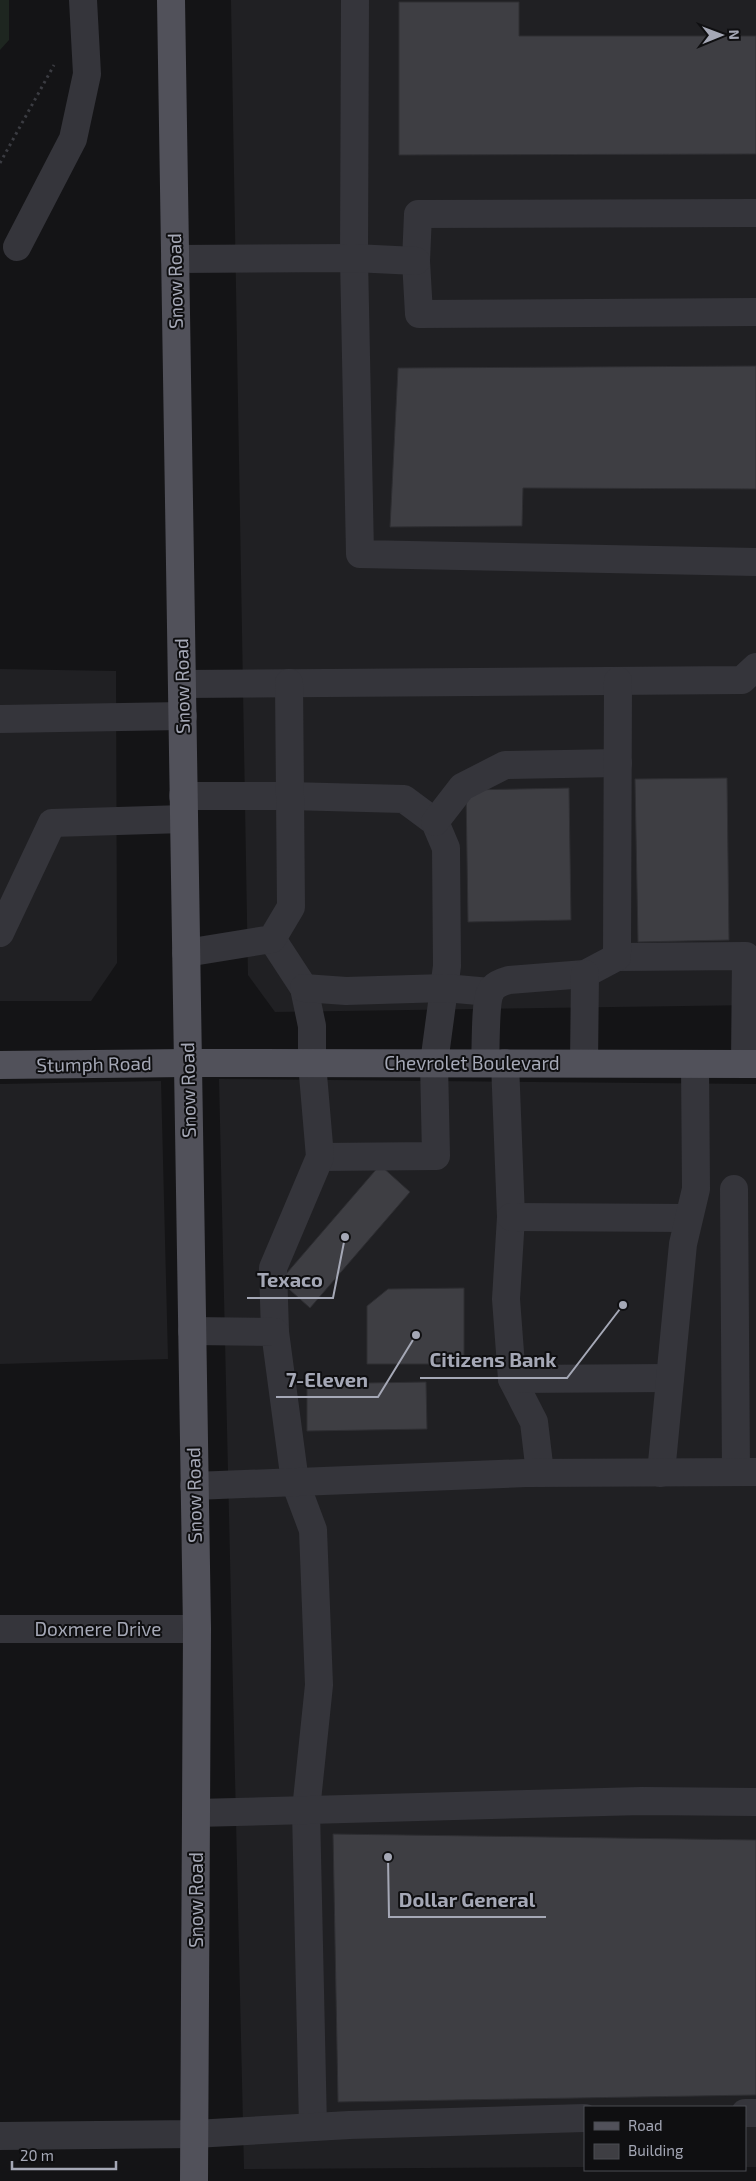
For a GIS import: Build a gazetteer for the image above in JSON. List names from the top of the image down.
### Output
{
  "streets": {
    "main road": ["Snow Road", "Chevrolet Boulevard", "Stumph Road"],
    "street": ["Doxmere Drive"]
  },
  "crossings": [
    ["Snow Road", "Chevrolet Boulevard"],
    ["Snow Road", "Stumph Road"],
    ["Snow Road", "Doxmere Drive"],
    ["Chevrolet Boulevard", "Stumph Road"]
  ],
  "places": [
    "Texaco",
    "Citizens Bank",
    "7-Eleven",
    "Dollar General"
  ],
  "legend": ["Road", "Building"],
  "scale_bar": "20 m",
  "north": "right"
}
